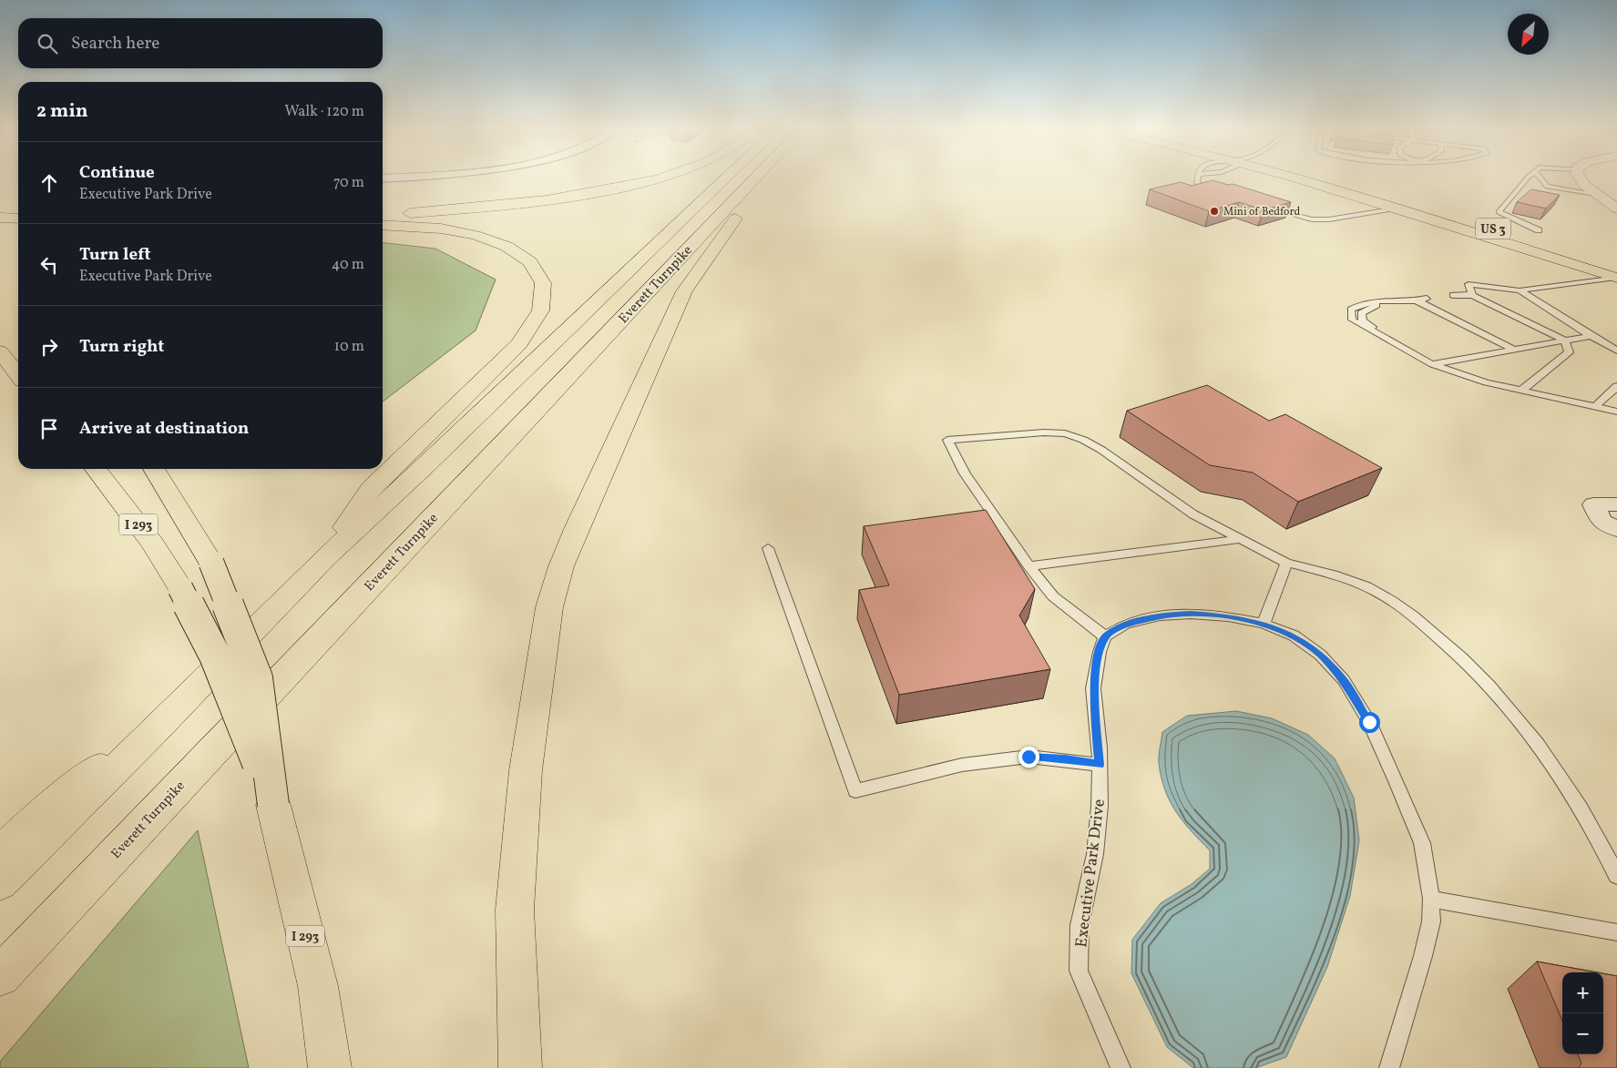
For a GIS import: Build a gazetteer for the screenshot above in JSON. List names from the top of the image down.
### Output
{
  "streets": {
    "main road": ["US 3", "Everett Turnpike", "I 293"],
    "lane": ["Executive Park Drive"]
  },
  "places": ["Mini of Bedford"],
  "north": "bottom left",
  "page": {
    "search": "Search here",
    "heading": ["2 min", "Walk · 120 m"],
    "list": [
      ["Continue", "Executive Park Drive", "70 m"],
      ["Turn left", "Executive Park Drive", "40 m"],
      ["Turn right", "10 m"],
      "Arrive at destination"
    ],
    "map_buttons": ["+", "−"]
  }
}
